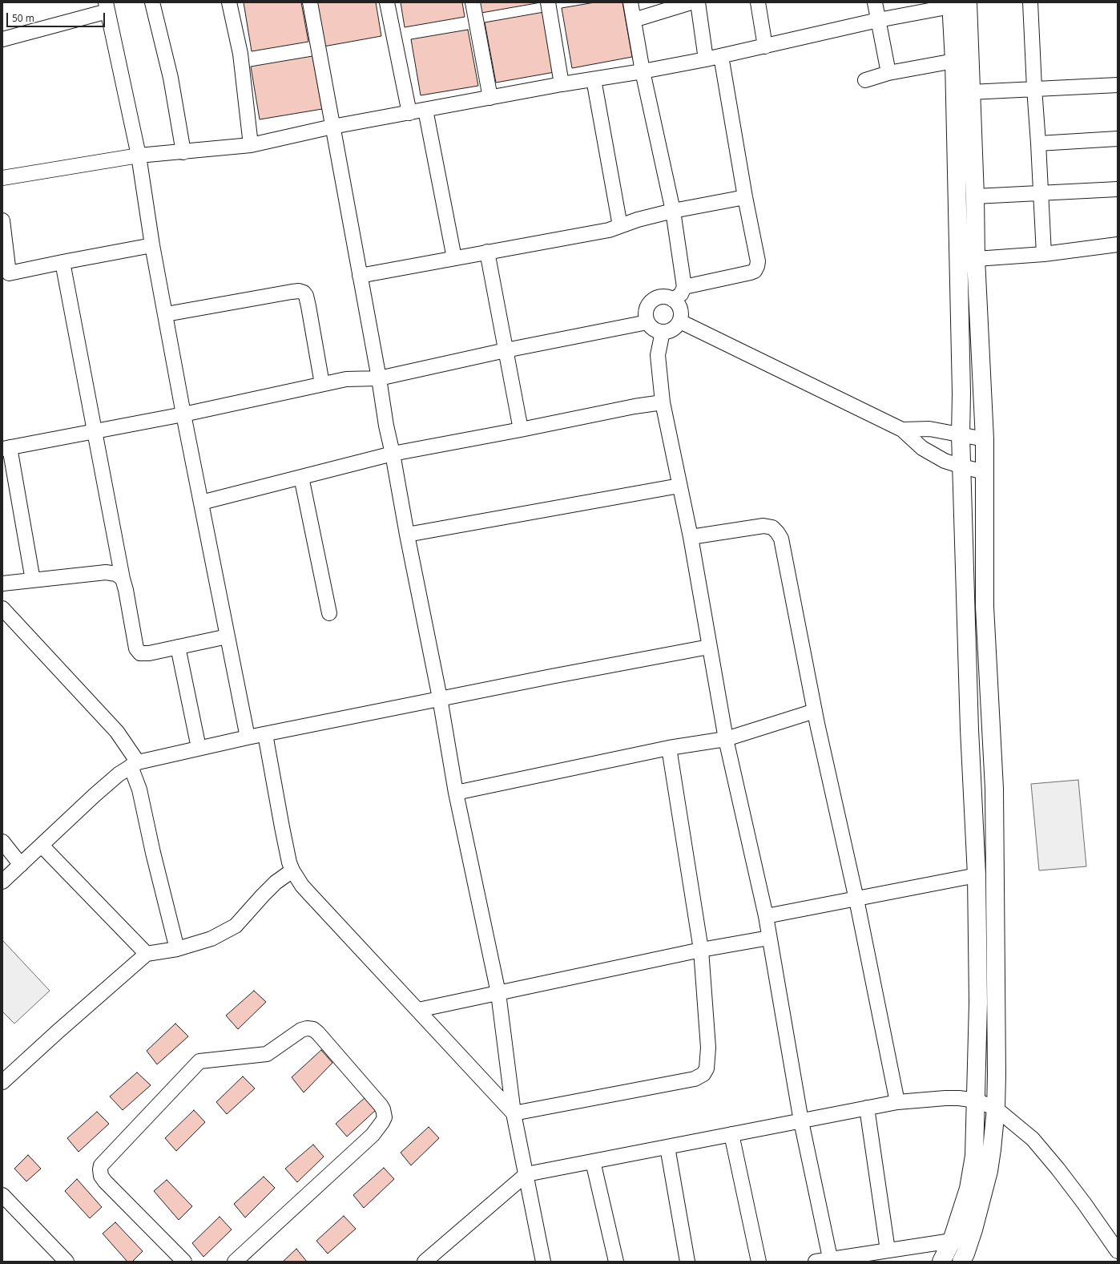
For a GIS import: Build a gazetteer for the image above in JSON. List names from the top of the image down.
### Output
{
  "scale_bar": "50 m"
}
